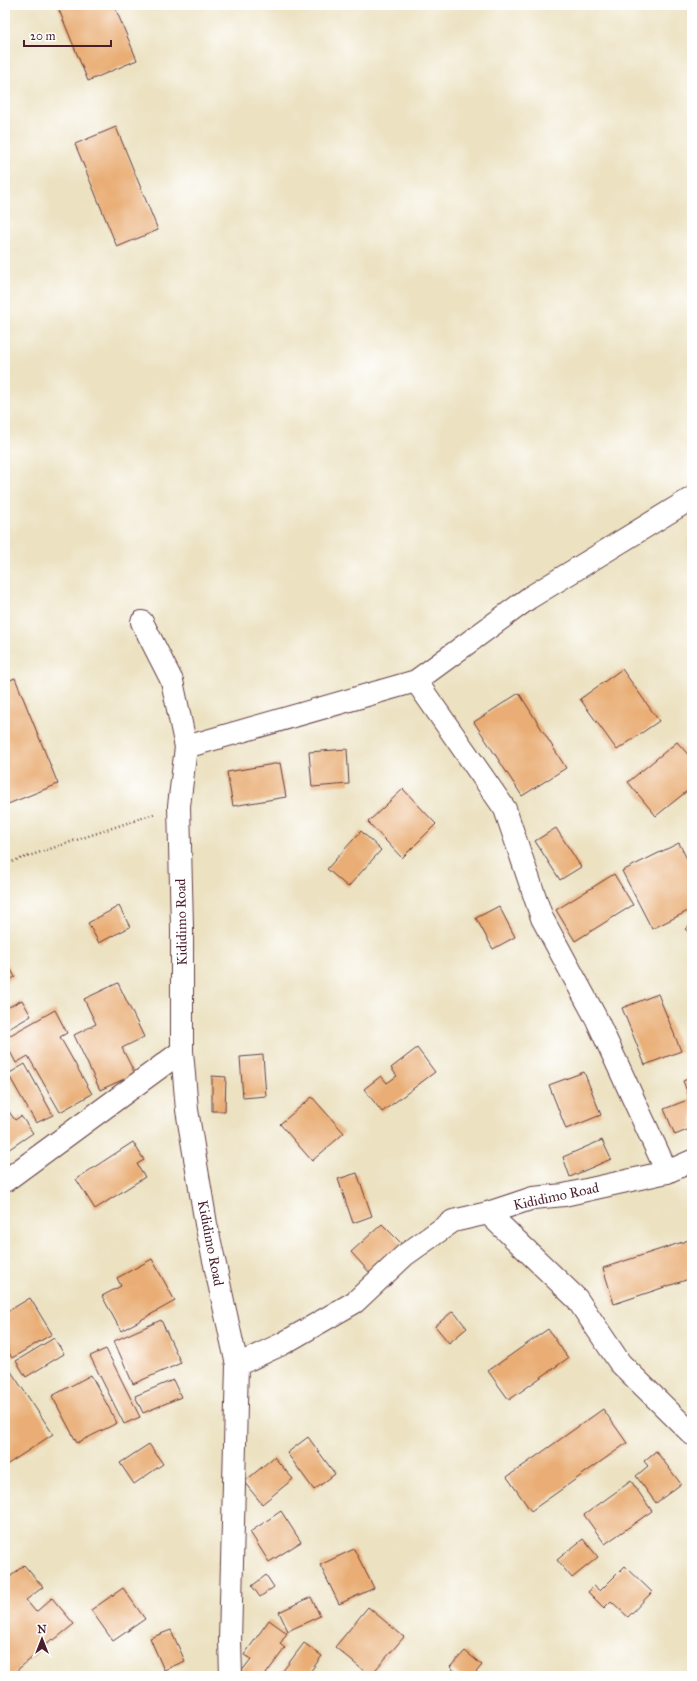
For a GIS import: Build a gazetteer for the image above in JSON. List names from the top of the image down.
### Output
{
  "streets": {
    "street": ["Kididimo Road"]
  },
  "scale_bar": "20 m",
  "north": "top"
}
